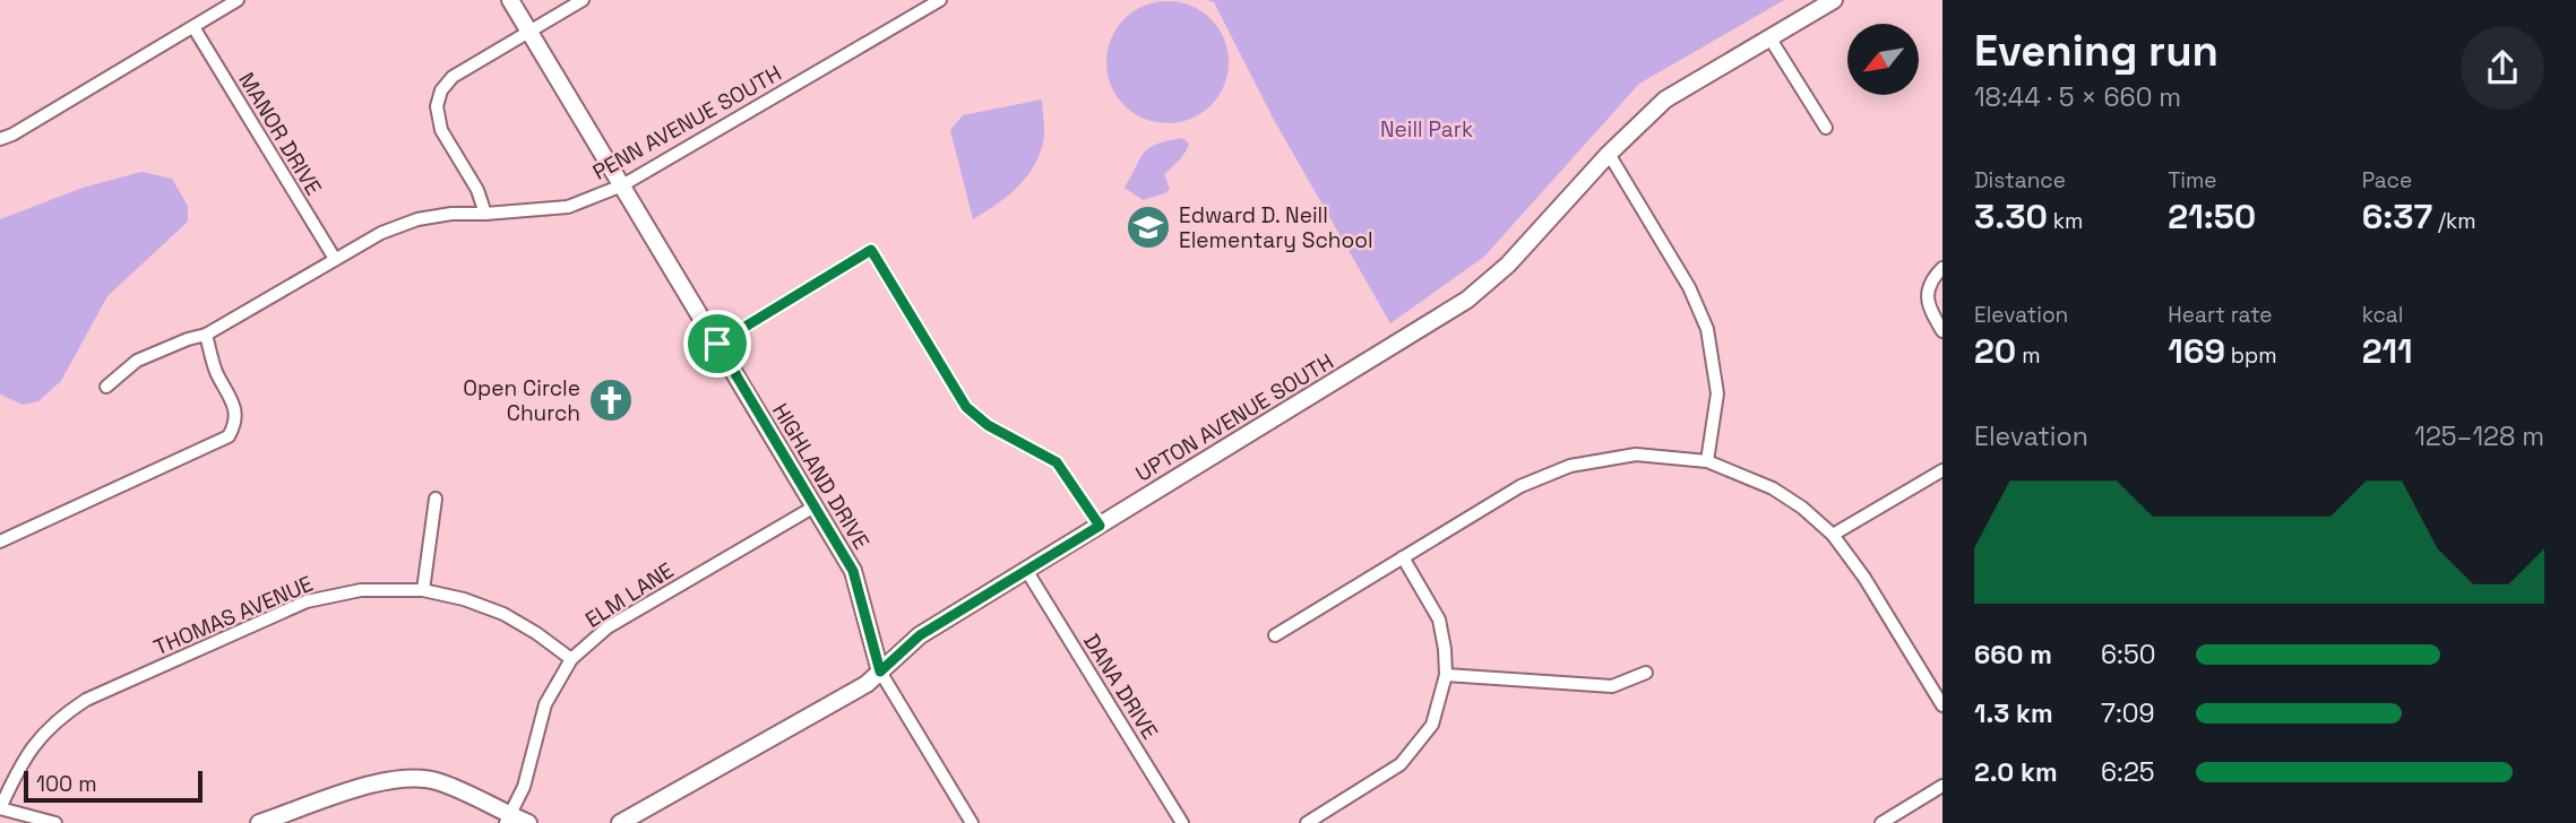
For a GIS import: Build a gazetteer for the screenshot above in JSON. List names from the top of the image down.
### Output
{
  "streets": {
    "street": [
      "PENN AVENUE SOUTH",
      "MANOR DRIVE",
      "UPTON AVENUE SOUTH",
      "HIGHLAND DRIVE",
      "ELM LANE",
      "THOMAS AVENUE",
      "DANA DRIVE"
    ]
  },
  "crossings": [
    ["PENN AVENUE SOUTH", "MANOR DRIVE"],
    ["PENN AVENUE SOUTH", "HIGHLAND DRIVE"],
    ["UPTON AVENUE SOUTH", "HIGHLAND DRIVE"],
    ["UPTON AVENUE SOUTH", "DANA DRIVE"],
    ["HIGHLAND DRIVE", "ELM LANE"],
    ["ELM LANE", "THOMAS AVENUE"]
  ],
  "parks": ["Neill Park"],
  "places": {
    "school or university": ["Edward D. Neill Elementary School"],
    "church": ["Open Circle Church"]
  },
  "scale_bar": "100 m",
  "north": "bottom left",
  "page": {
    "heading": ["Evening run", "18:44 · 5 × 660 m"],
    "stats": [
      ["Distance", "3.30 km"],
      ["Time", "21:50"],
      ["Pace", "6:37 /km"],
      ["Elevation", "20 m"],
      ["Heart rate", "169 bpm"],
      ["kcal", "211"]
    ],
    "chart": ["Elevation", "125–128 m"],
    "list": [
      {
        "name": "660 m",
        "note": "6:50"
      },
      {
        "name": "1.3 km",
        "note": "7:09"
      },
      {
        "name": "2.0 km",
        "note": "6:25"
      }
    ],
    "scale": "100 m"
  }
}
